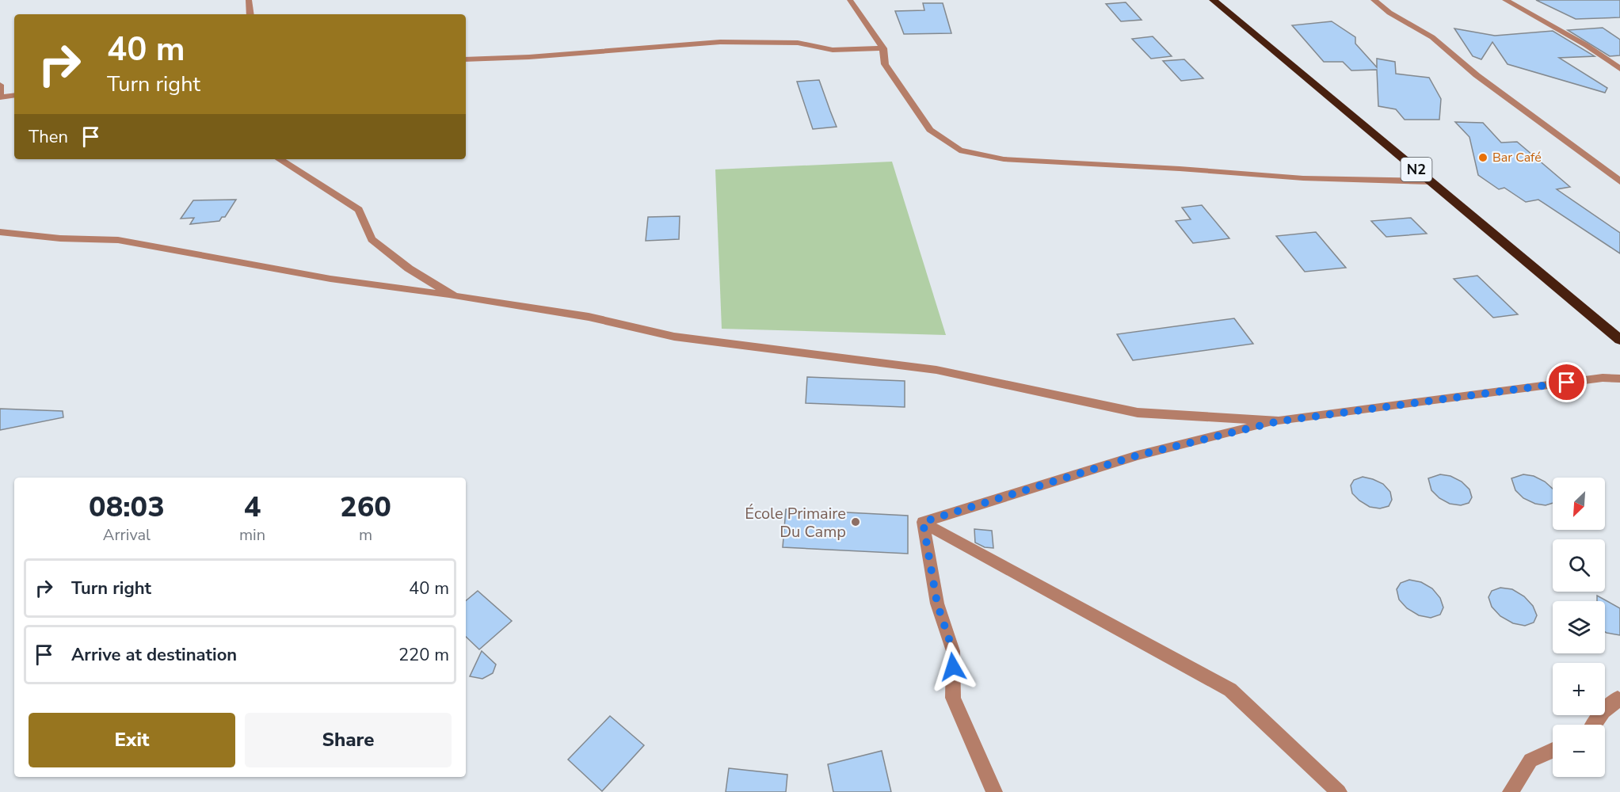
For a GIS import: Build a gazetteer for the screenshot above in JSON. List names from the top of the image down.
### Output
{
  "streets": {
    "highway": ["N2"]
  },
  "places": ["Bar Café", "École Primaire Du Camp"],
  "north": "bottom left",
  "page": {
    "turn": ["40 m", "Turn right"],
    "then": "Then",
    "map_buttons": ["+", "−"],
    "eta": [
      "08:03",
      "Arrival",
      "4",
      "min",
      "260",
      "m"
    ],
    "list": [
      {
        "name": "Turn right",
        "value": "40 m"
      },
      {
        "name": "Arrive at destination",
        "value": "220 m"
      }
    ],
    "buttons": ["Exit", "Share"]
  }
}
